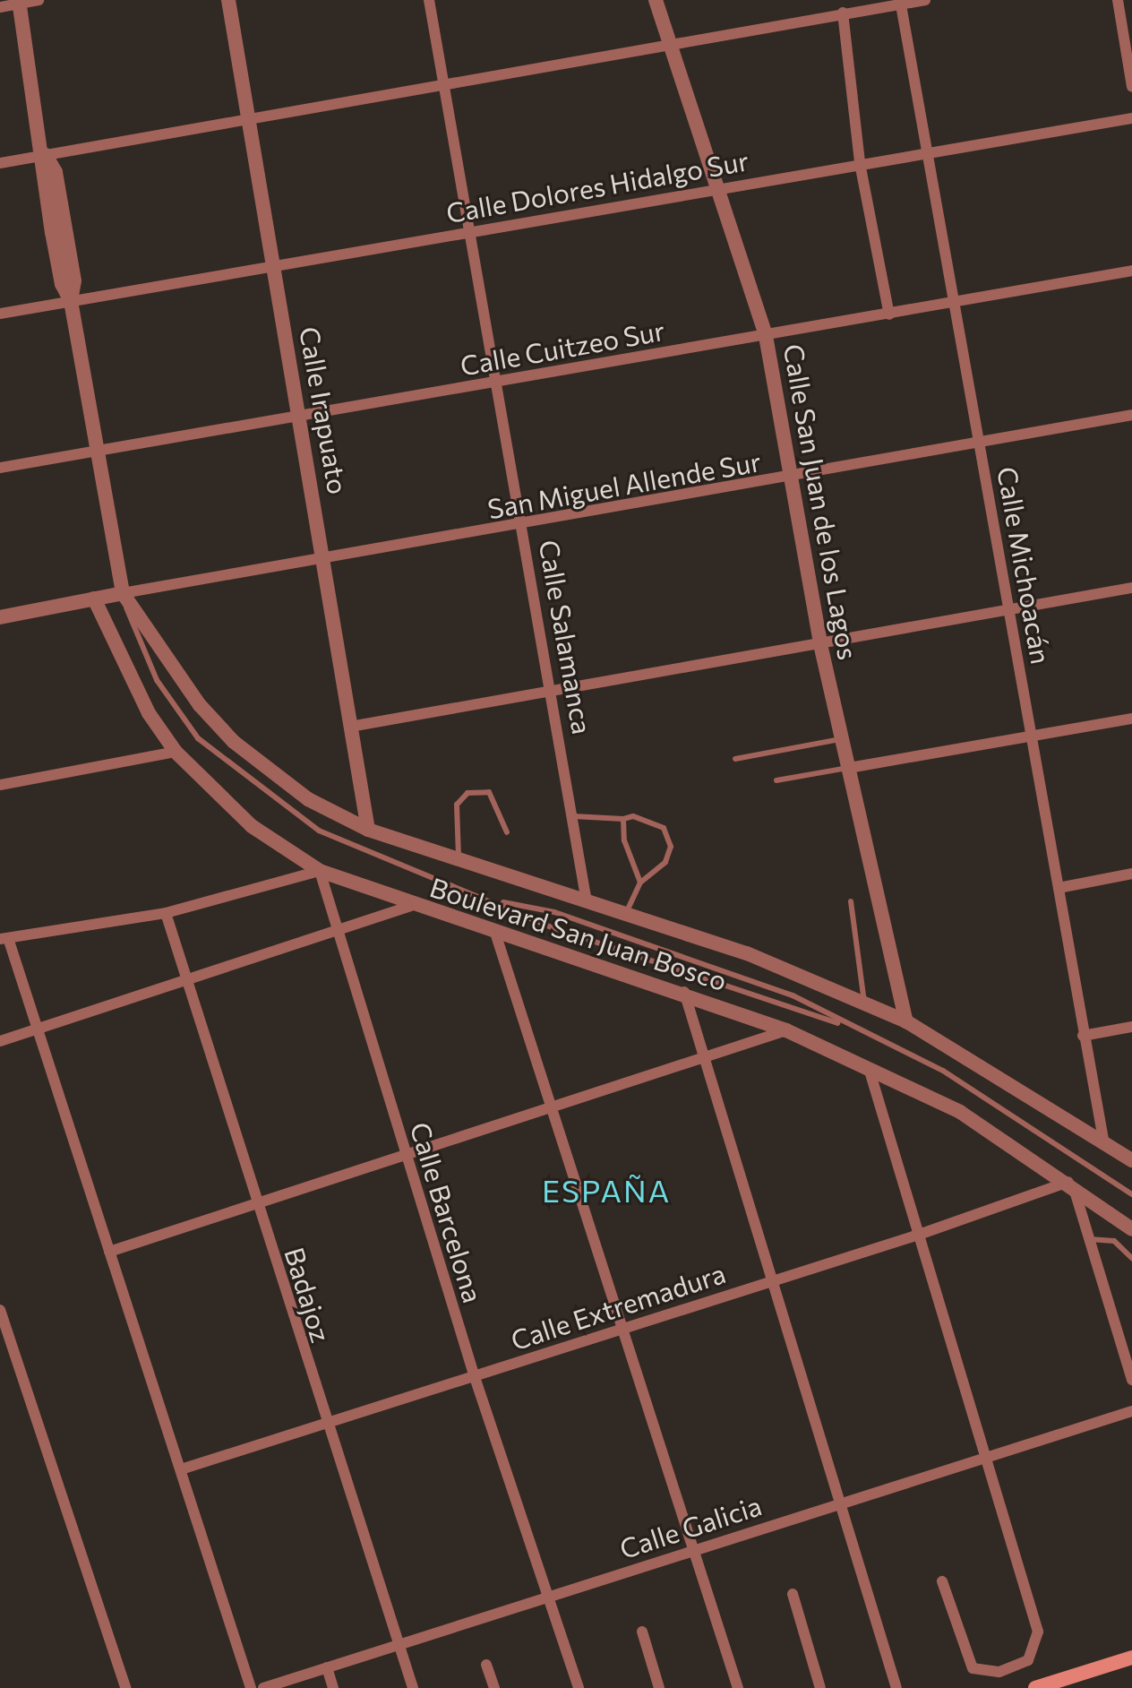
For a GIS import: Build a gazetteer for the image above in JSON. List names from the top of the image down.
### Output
{
  "streets": {
    "street": [
      "Calle Dolores Hidalgo Sur",
      "Calle Cuitzeo Sur",
      "Calle Irapuato",
      "San Miguel Allende Sur",
      "Calle San Juan de los Lagos",
      "Calle Michoacán",
      "Calle Salamanca",
      "Boulevard San Juan Bosco",
      "Calle Barcelona",
      "Badajoz",
      "Calle Extremadura",
      "Calle Galicia"
    ]
  },
  "crossings": [
    ["Calle Dolores Hidalgo Sur", "Calle Irapuato"],
    ["Calle Dolores Hidalgo Sur", "Calle San Juan de los Lagos"],
    ["Calle Dolores Hidalgo Sur", "Calle Michoacán"],
    ["Calle Dolores Hidalgo Sur", "Calle Salamanca"],
    ["Calle Cuitzeo Sur", "Calle Irapuato"],
    ["Calle Cuitzeo Sur", "Calle San Juan de los Lagos"],
    ["Calle Cuitzeo Sur", "Calle Michoacán"],
    ["Calle Cuitzeo Sur", "Calle Salamanca"],
    ["Calle Irapuato", "San Miguel Allende Sur"],
    ["Calle Irapuato", "Boulevard San Juan Bosco"],
    ["San Miguel Allende Sur", "Calle San Juan de los Lagos"],
    ["San Miguel Allende Sur", "Calle Michoacán"],
    ["San Miguel Allende Sur", "Calle Salamanca"],
    ["San Miguel Allende Sur", "Boulevard San Juan Bosco"],
    ["Calle San Juan de los Lagos", "Boulevard San Juan Bosco"],
    ["Calle Michoacán", "Boulevard San Juan Bosco"],
    ["Calle Salamanca", "Boulevard San Juan Bosco"],
    ["Boulevard San Juan Bosco", "Calle Barcelona"],
    ["Boulevard San Juan Bosco", "Calle Extremadura"],
    ["Calle Barcelona", "Calle Extremadura"],
    ["Calle Barcelona", "Calle Galicia"],
    ["Badajoz", "Calle Extremadura"],
    ["Badajoz", "Calle Galicia"]
  ],
  "districts": ["ESPAÑA"]
}
